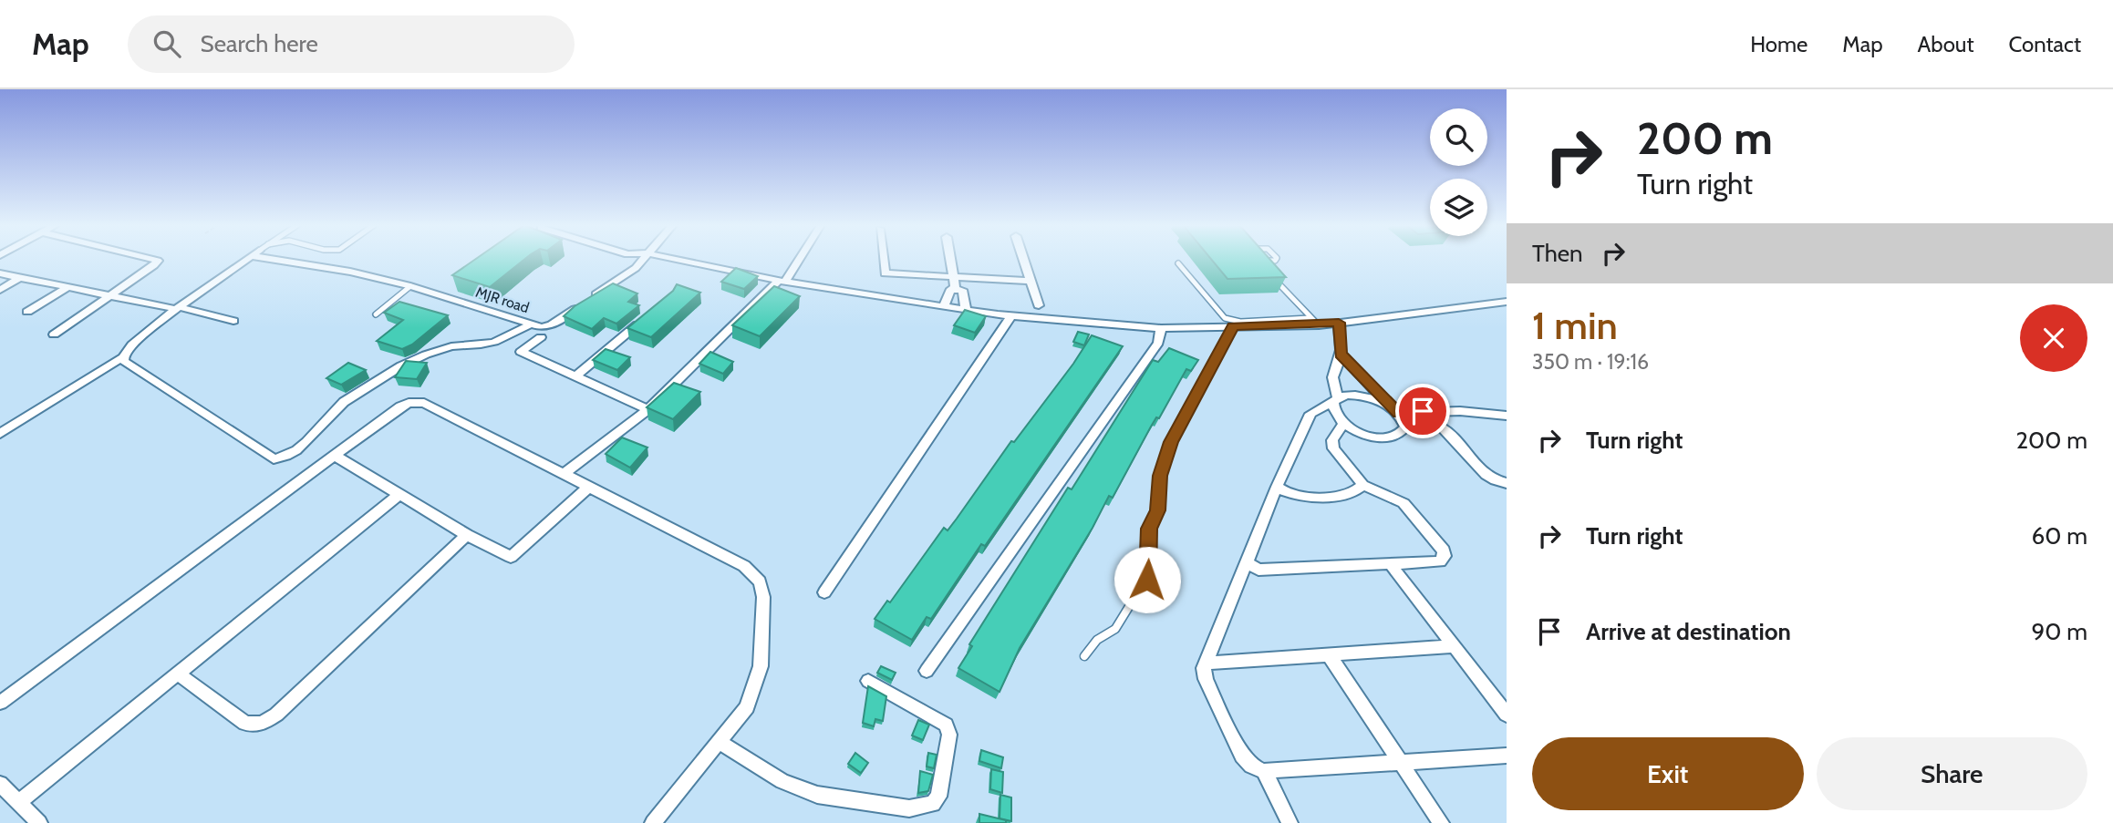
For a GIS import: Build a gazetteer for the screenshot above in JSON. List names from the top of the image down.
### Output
{
  "streets": {
    "street": ["MJR road"]
  },
  "page": {
    "header": "Map",
    "search": "Search here",
    "nav": [
      "Home",
      "Map",
      "About",
      "Contact"
    ],
    "turn": ["200 m", "Turn right"],
    "then": "Then",
    "heading": ["1 min", "350 m · 19:16"],
    "list": [
      {
        "name": "Turn right",
        "value": "200 m"
      },
      {
        "name": "Turn right",
        "value": "60 m"
      },
      {
        "name": "Arrive at destination",
        "value": "90 m"
      }
    ],
    "buttons": ["Exit", "Share"]
  }
}
